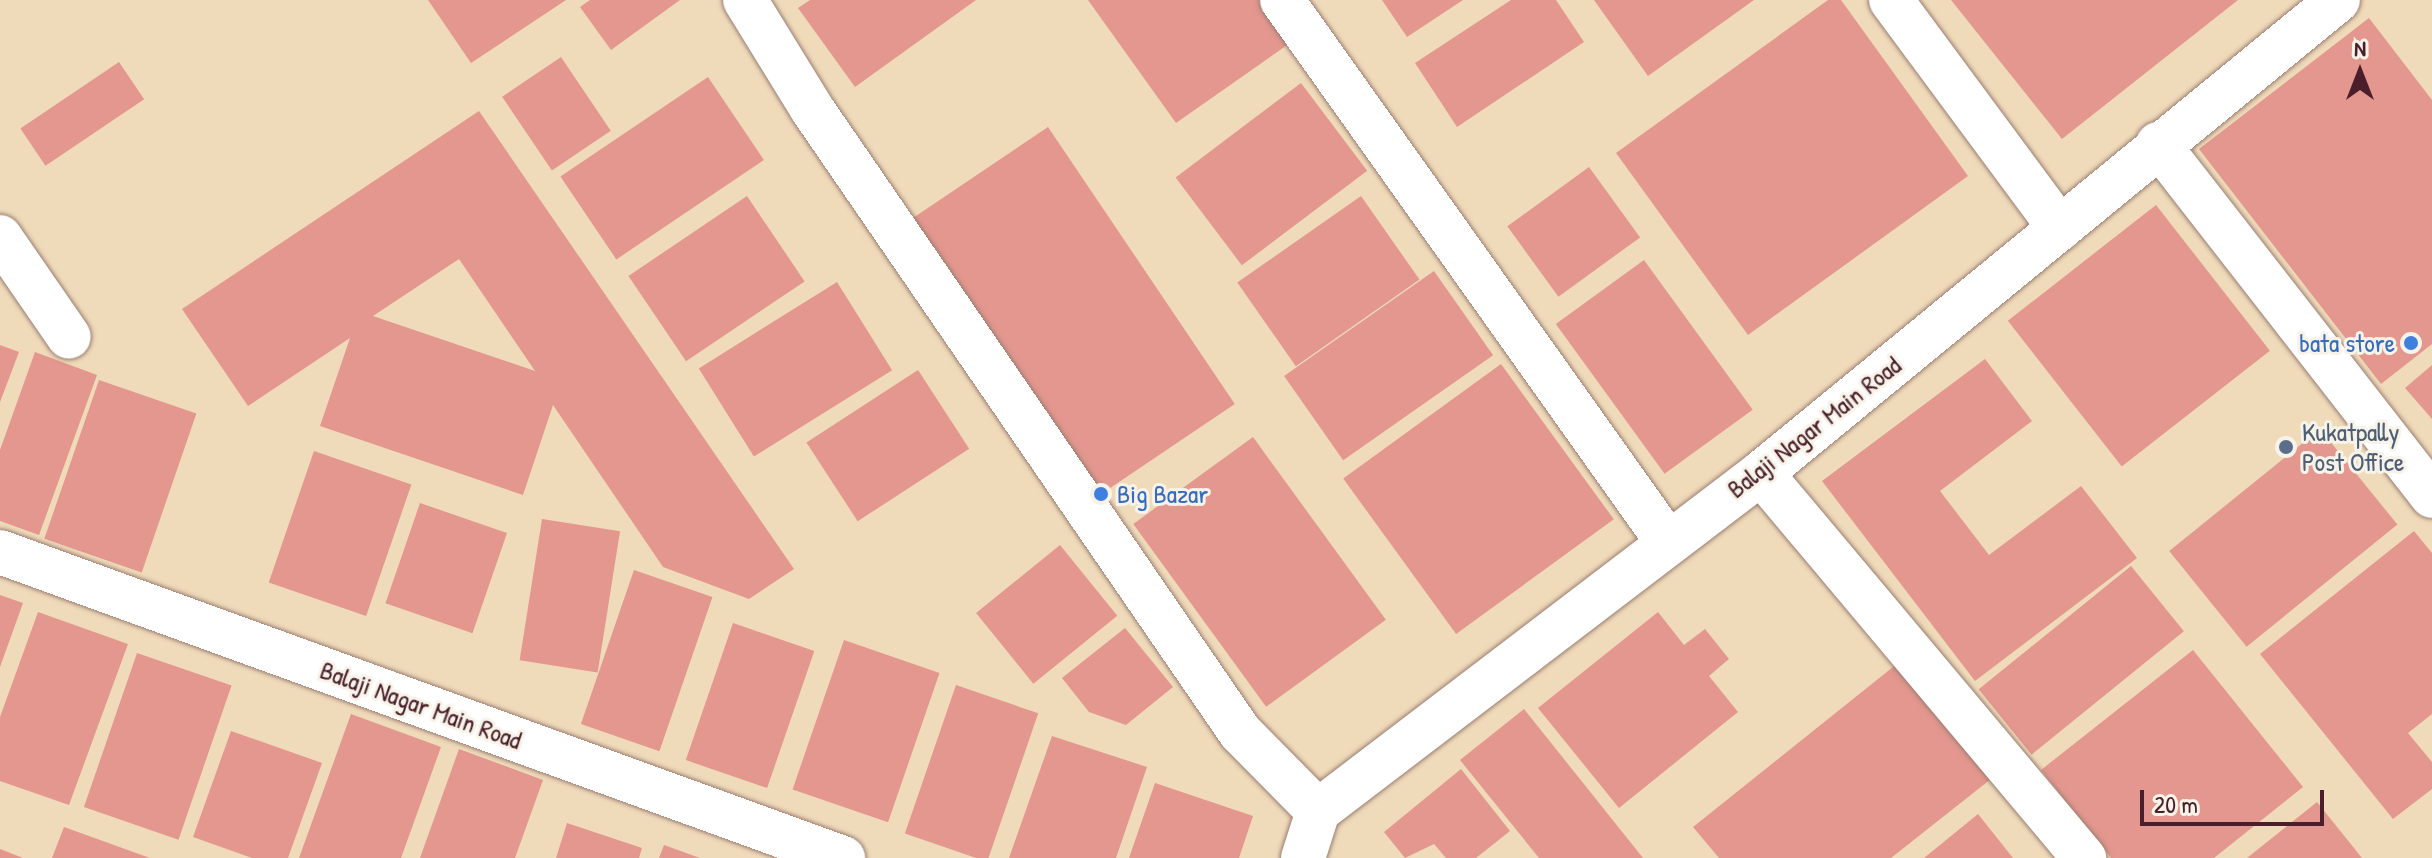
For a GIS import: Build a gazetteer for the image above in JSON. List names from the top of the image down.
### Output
{
  "streets": {
    "street": ["Balaji Nagar Main Road"]
  },
  "places": ["bata store", "Kukatpally Post Office", "Big Bazar"],
  "scale_bar": "20 m",
  "north": "top"
}
